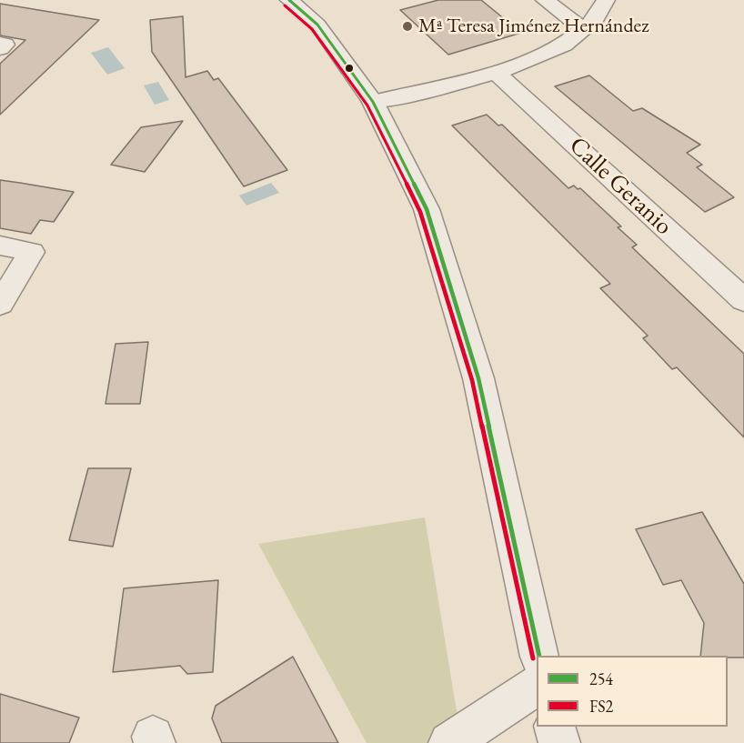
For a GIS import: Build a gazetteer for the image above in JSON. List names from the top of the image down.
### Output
{
  "streets": {
    "street": ["Calle Geranio"]
  },
  "places": ["Mª Teresa Jiménez Hernández"],
  "lines": ["transit line 254", "transit line FS2"],
  "legend": ["254", "FS2"]
}
